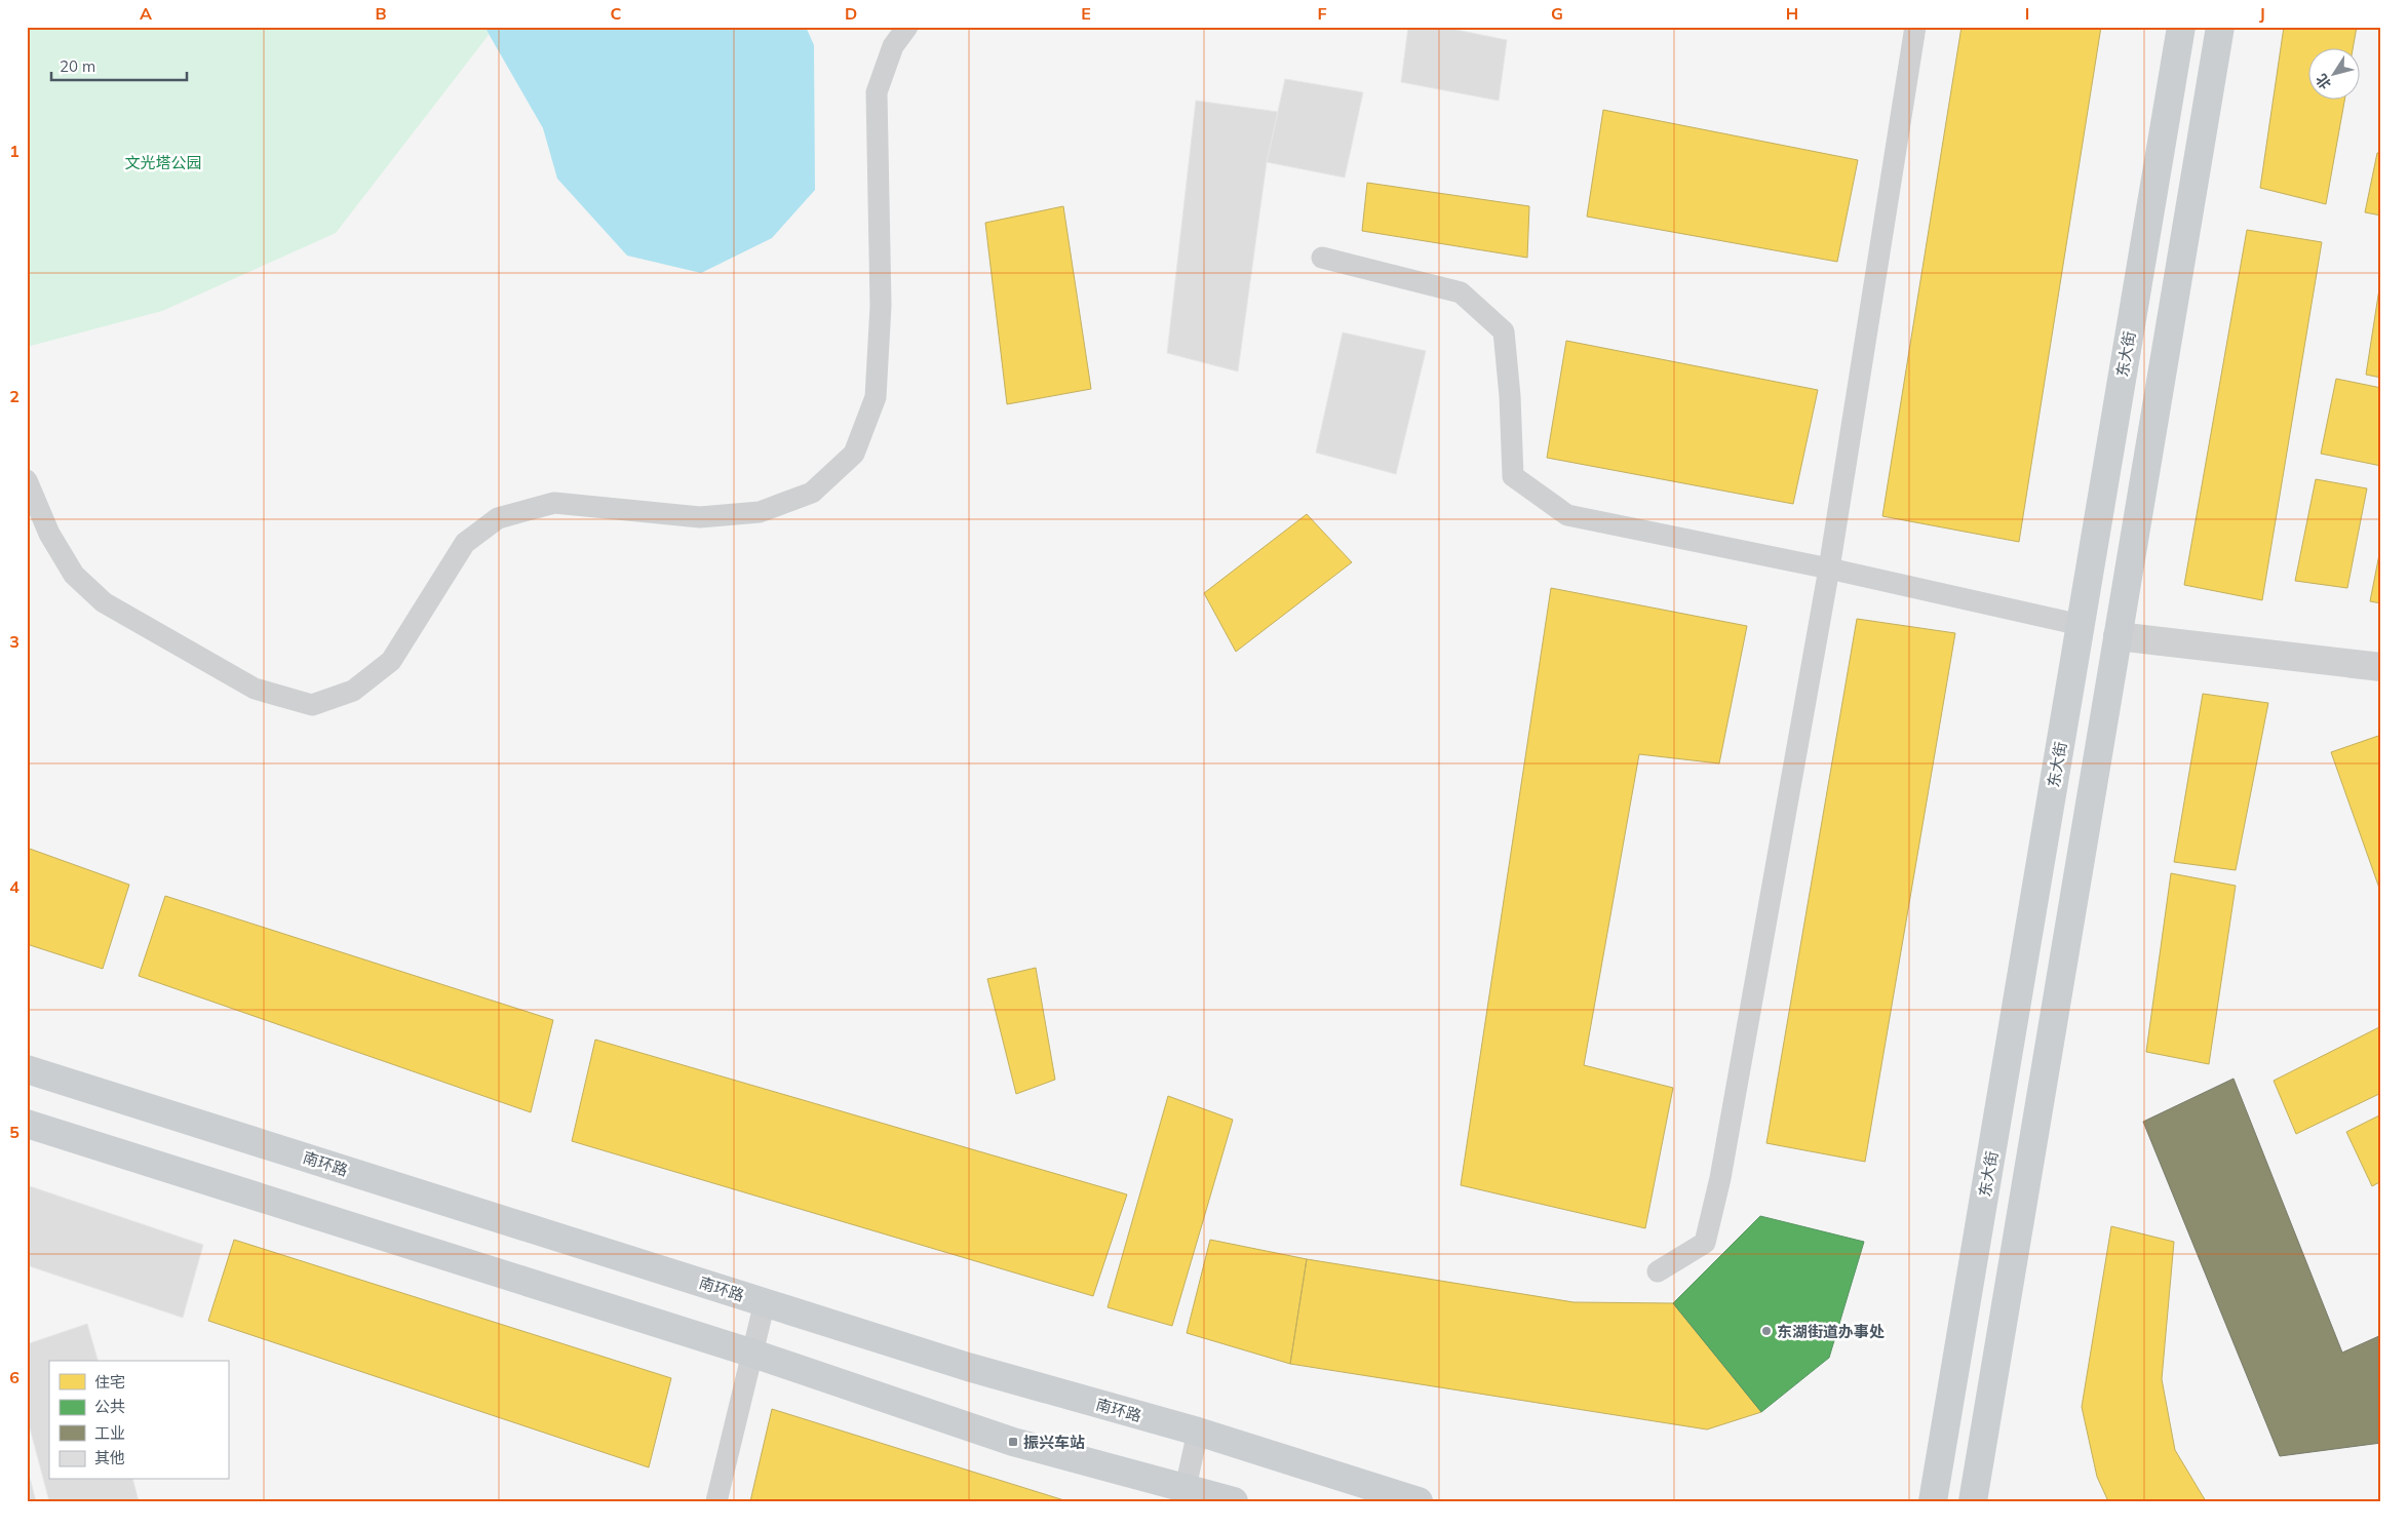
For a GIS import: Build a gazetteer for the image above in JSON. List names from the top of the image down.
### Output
{
  "streets": {
    "main road": ["东大街", "南环路"]
  },
  "parks": ["文光塔公园"],
  "places": {
    "other": ["东湖街道办事处"],
    "transit": ["振兴车站"]
  },
  "legend": [
    "住宅",
    "公共",
    "工业",
    "其他"
  ],
  "scale_bar": "20 m",
  "north": "bottom left",
  "grid": {
    "columns": [
      "A",
      "B",
      "C",
      "D",
      "E",
      "F",
      "G",
      "H",
      "I",
      "J"
    ],
    "rows": [
      "1",
      "2",
      "3",
      "4",
      "5",
      "6"
    ]
  }
}
